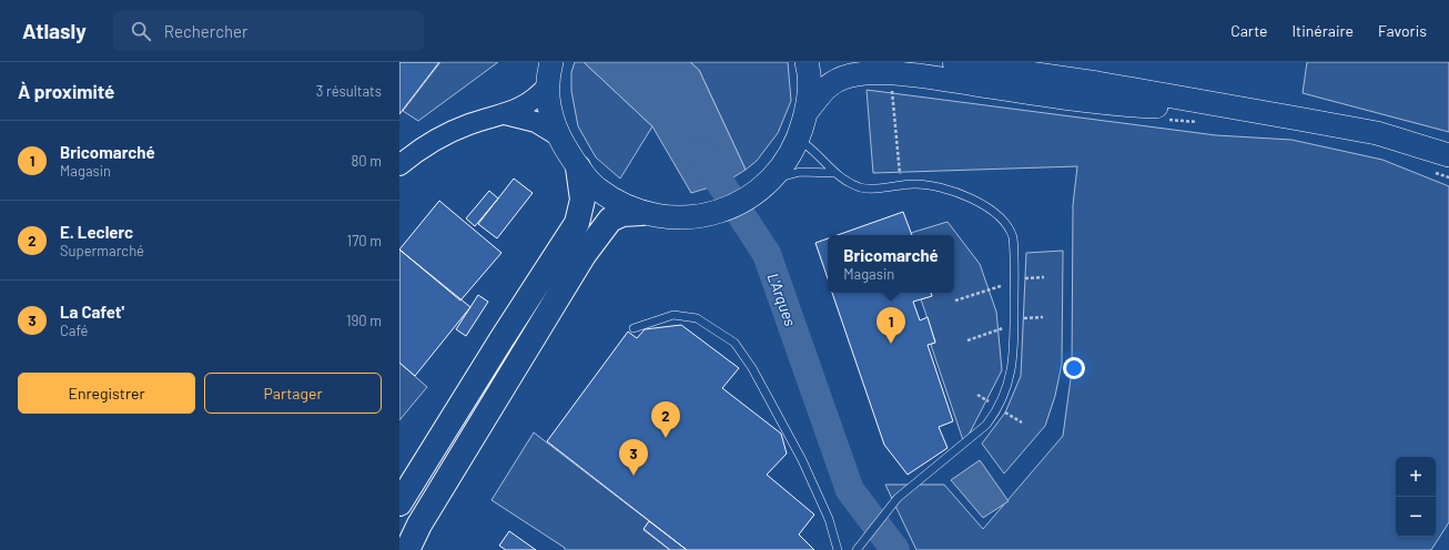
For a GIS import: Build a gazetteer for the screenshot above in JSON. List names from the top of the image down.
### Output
{
  "water": ["L'Arques"],
  "page": {
    "header": "Atlasly",
    "search": "Rechercher",
    "nav": ["Carte", "Itinéraire", "Favoris"],
    "heading": ["À proximité", "3 résultats"],
    "list": [
      {
        "mark": "1",
        "name": "Bricomarché",
        "note": "Magasin",
        "value": "80 m"
      },
      {
        "mark": "2",
        "name": "E. Leclerc",
        "note": "Supermarché",
        "value": "170 m"
      },
      {
        "mark": "3",
        "name": "La Cafet'",
        "note": "Café",
        "value": "190 m"
      }
    ],
    "popup": ["Bricomarché", "Magasin"],
    "pins": ["1", "2", "3"],
    "buttons": ["Enregistrer", "Partager"],
    "map_buttons": ["+", "−"]
  }
}
